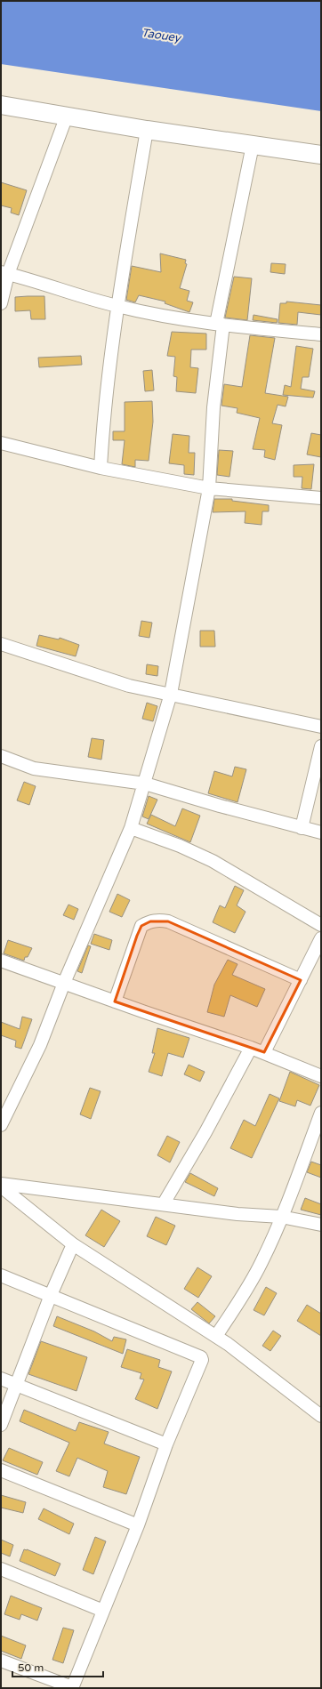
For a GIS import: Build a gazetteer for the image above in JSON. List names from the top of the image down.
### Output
{
  "water": ["Taouey"],
  "scale_bar": "50 m"
}
